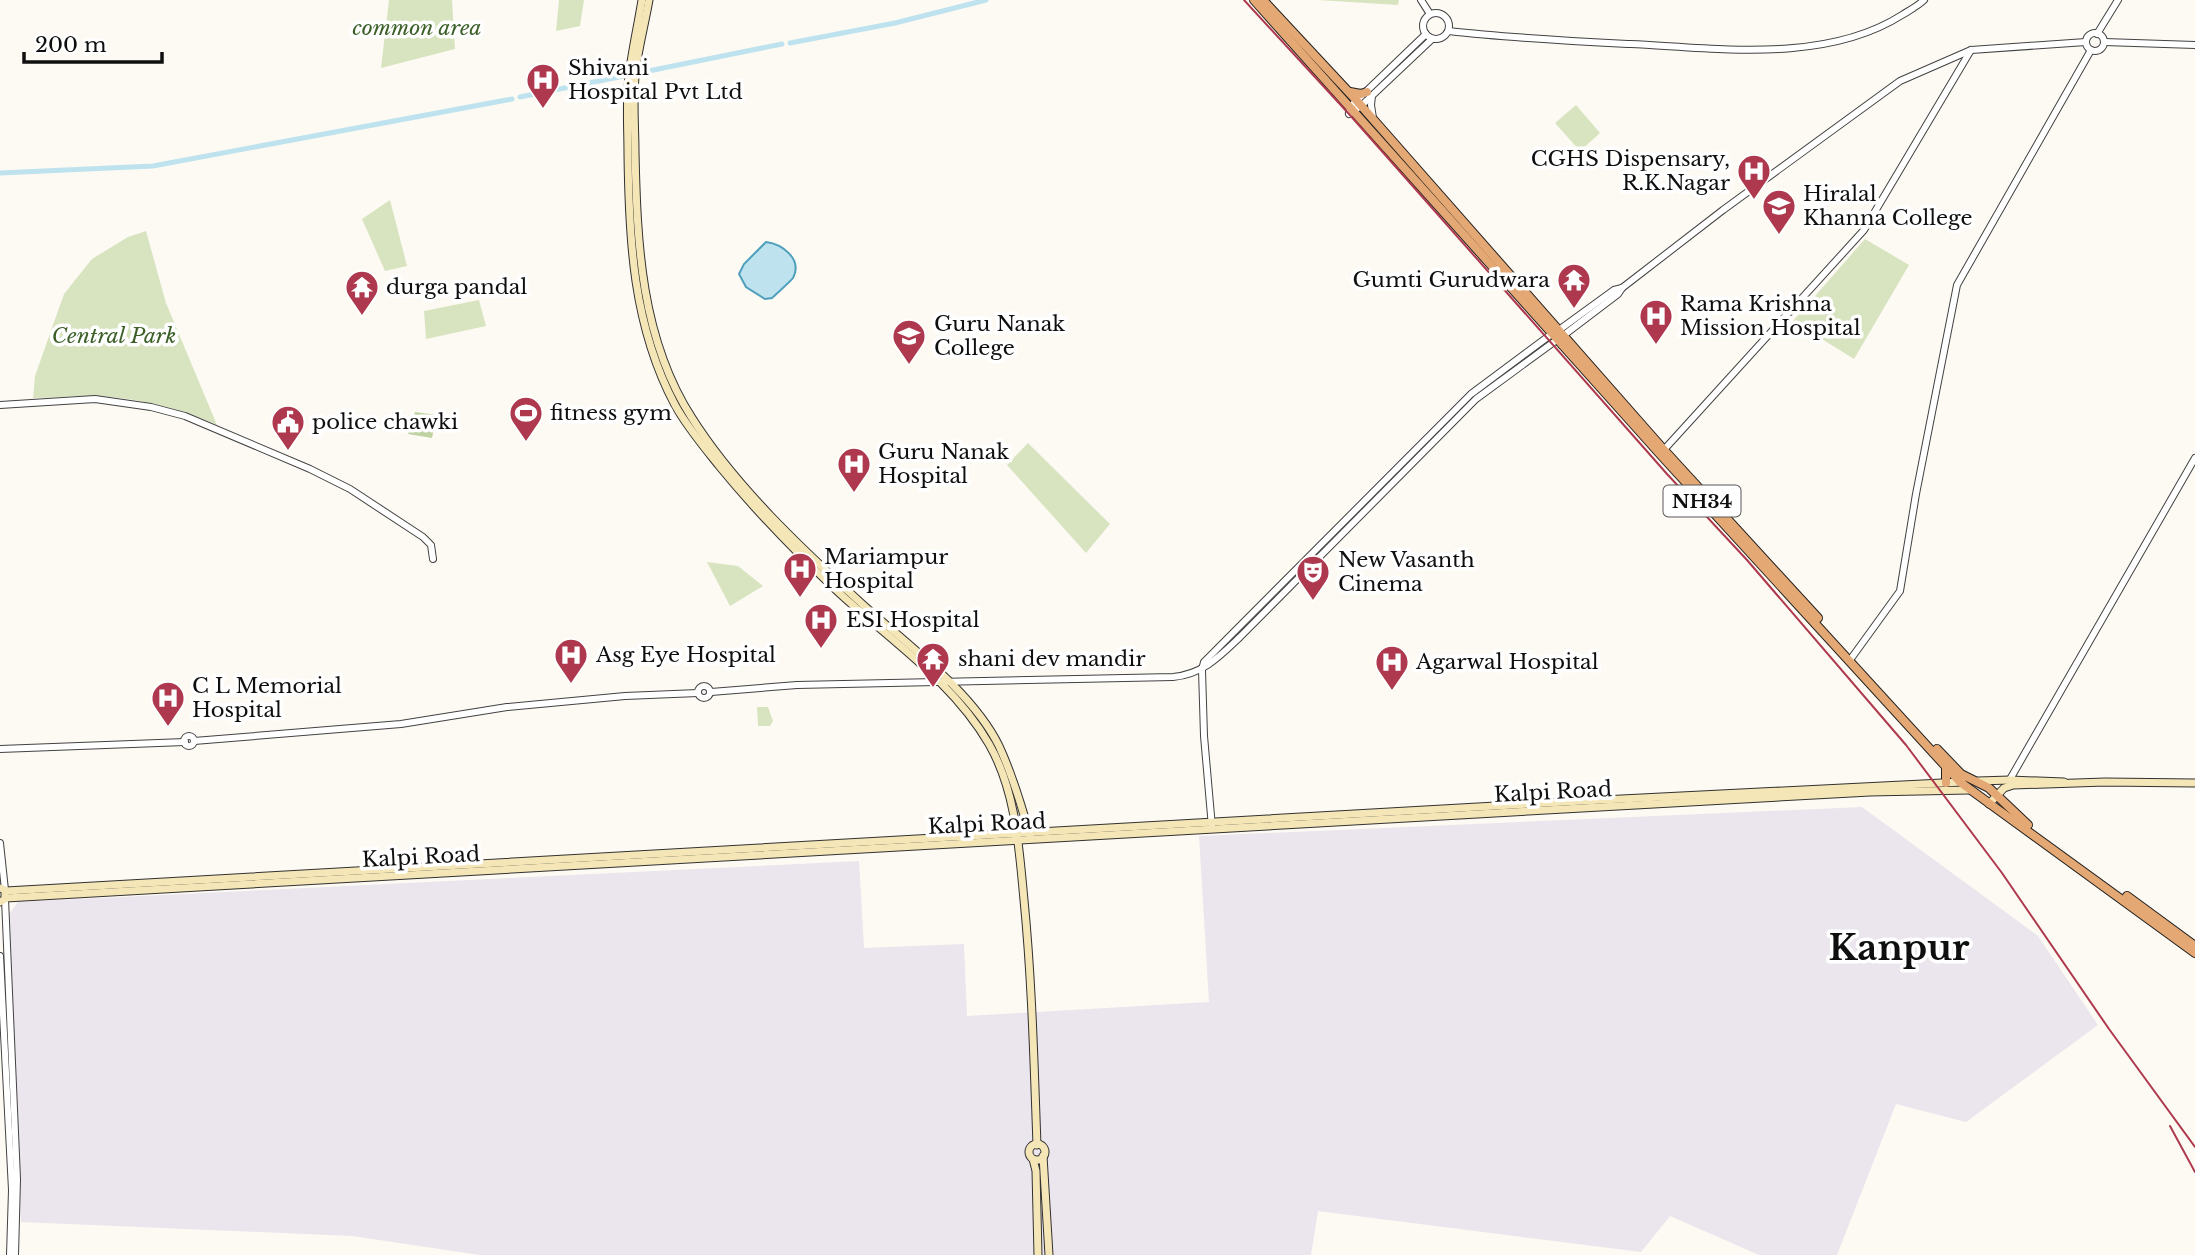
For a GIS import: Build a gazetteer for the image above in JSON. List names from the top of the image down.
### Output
{
  "streets": {
    "highway": ["NH34"],
    "main road": ["Kalpi Road"]
  },
  "crossings": [
    ["NH34", "Kalpi Road"]
  ],
  "districts": ["Kanpur"],
  "parks": ["common area", "Central Park"],
  "places": {
    "hospital": [
      "Shivani Hospital Pvt Ltd",
      "CGHS Dispensary, R.K.Nagar",
      "Rama Krishna Mission Hospital",
      "Guru Nanak Hospital",
      "Mariampur Hospital",
      "ESI Hospital",
      "Asg Eye Hospital",
      "Agarwal Hospital",
      "C L Memorial Hospital"
    ],
    "school or university": ["Hiralal Khanna College", "Guru Nanak College"],
    "temple": ["Gumti Gurudwara", "durga pandal", "shani dev mandir"],
    "sports": ["fitness gym"],
    "public building": ["police chawki"],
    "theatre": ["New Vasanth Cinema"]
  },
  "scale_bar": "200 m"
}
